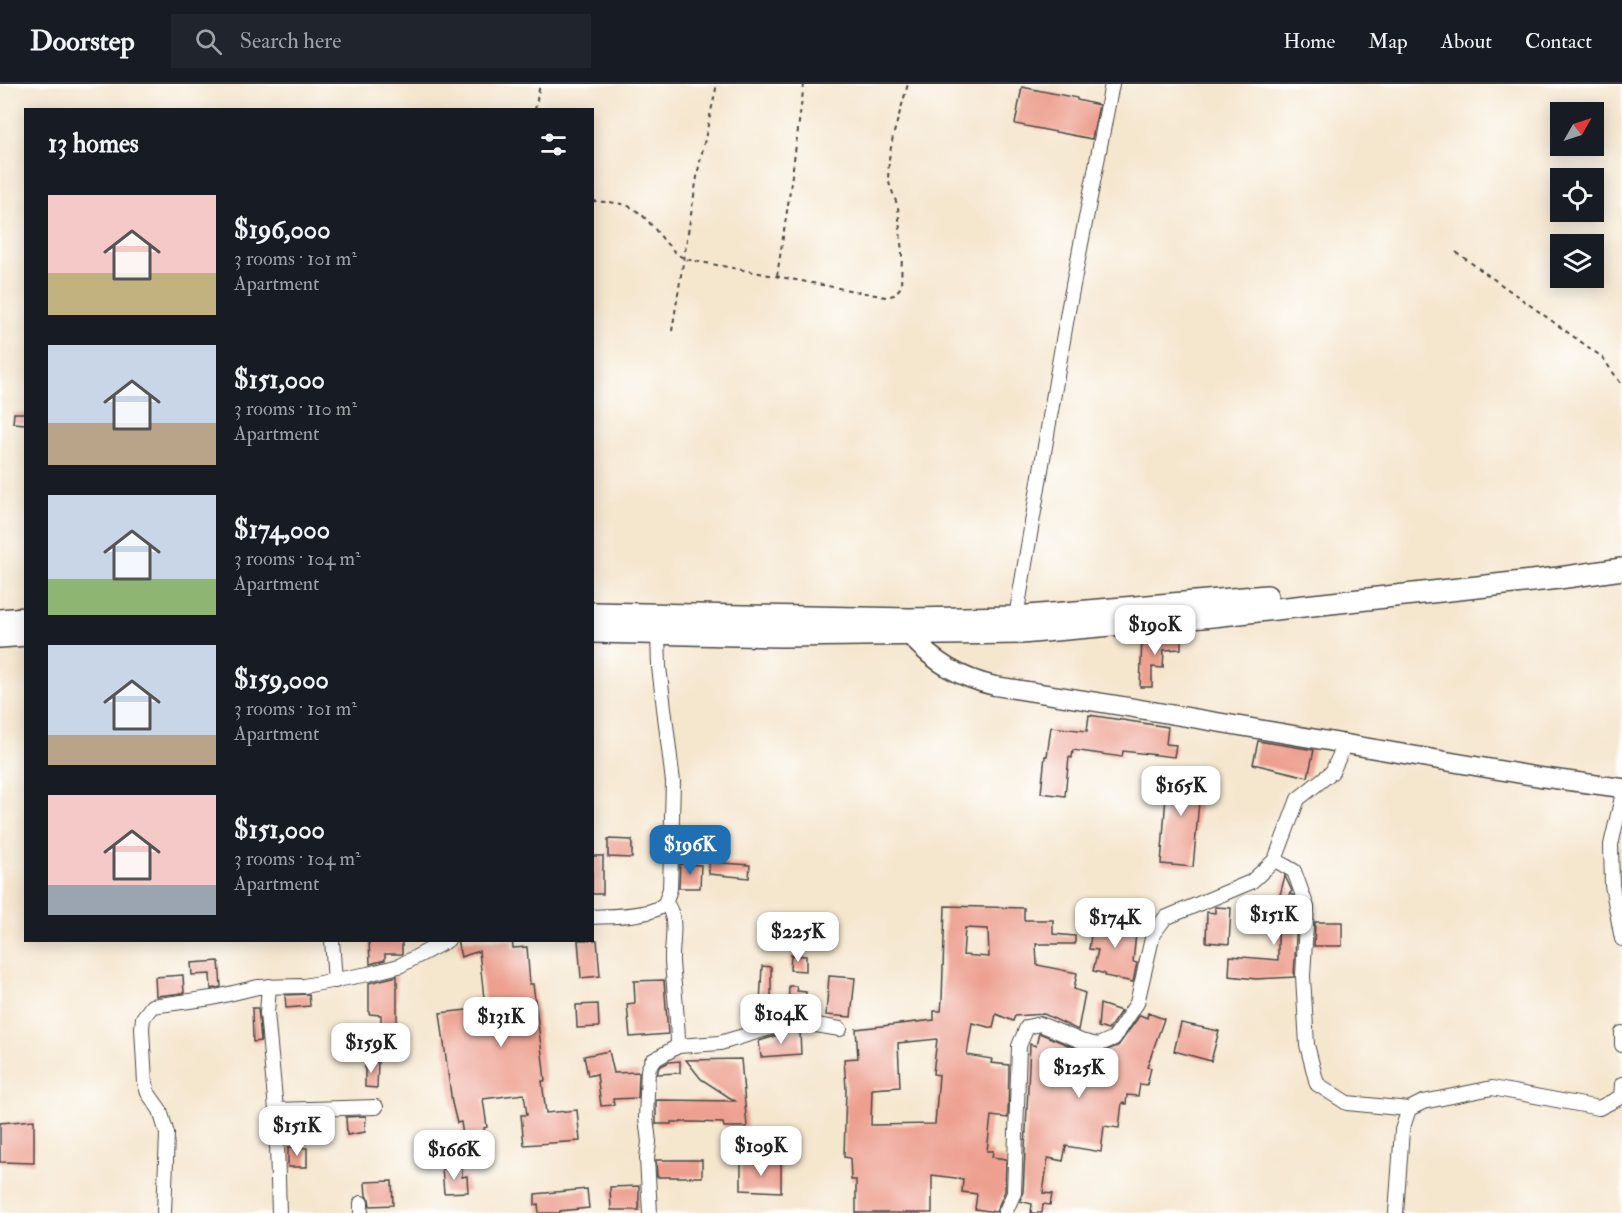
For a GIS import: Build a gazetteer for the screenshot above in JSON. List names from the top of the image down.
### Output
{
  "north": "top right",
  "page": {
    "header": "Doorstep",
    "search": "Search here",
    "nav": [
      "Home",
      "Map",
      "About",
      "Contact"
    ],
    "heading": "13 homes",
    "list": [
      {
        "name": "$196,000",
        "note": "3 rooms · 101 m² · Apartment"
      },
      {
        "name": "$151,000",
        "note": "3 rooms · 110 m² · Apartment"
      },
      {
        "name": "$174,000",
        "note": "3 rooms · 104 m² · Apartment"
      },
      {
        "name": "$159,000",
        "note": "3 rooms · 101 m² · Apartment"
      },
      {
        "name": "$151,000",
        "note": "3 rooms · 104 m² · Apartment"
      }
    ],
    "price": [
      "$190K",
      "$165K",
      "$196K",
      "$151K",
      "$174K",
      "$225K",
      "$104K",
      "$131K",
      "$159K",
      "$125K",
      "$151K",
      "$109K",
      "$166K"
    ]
  }
}
